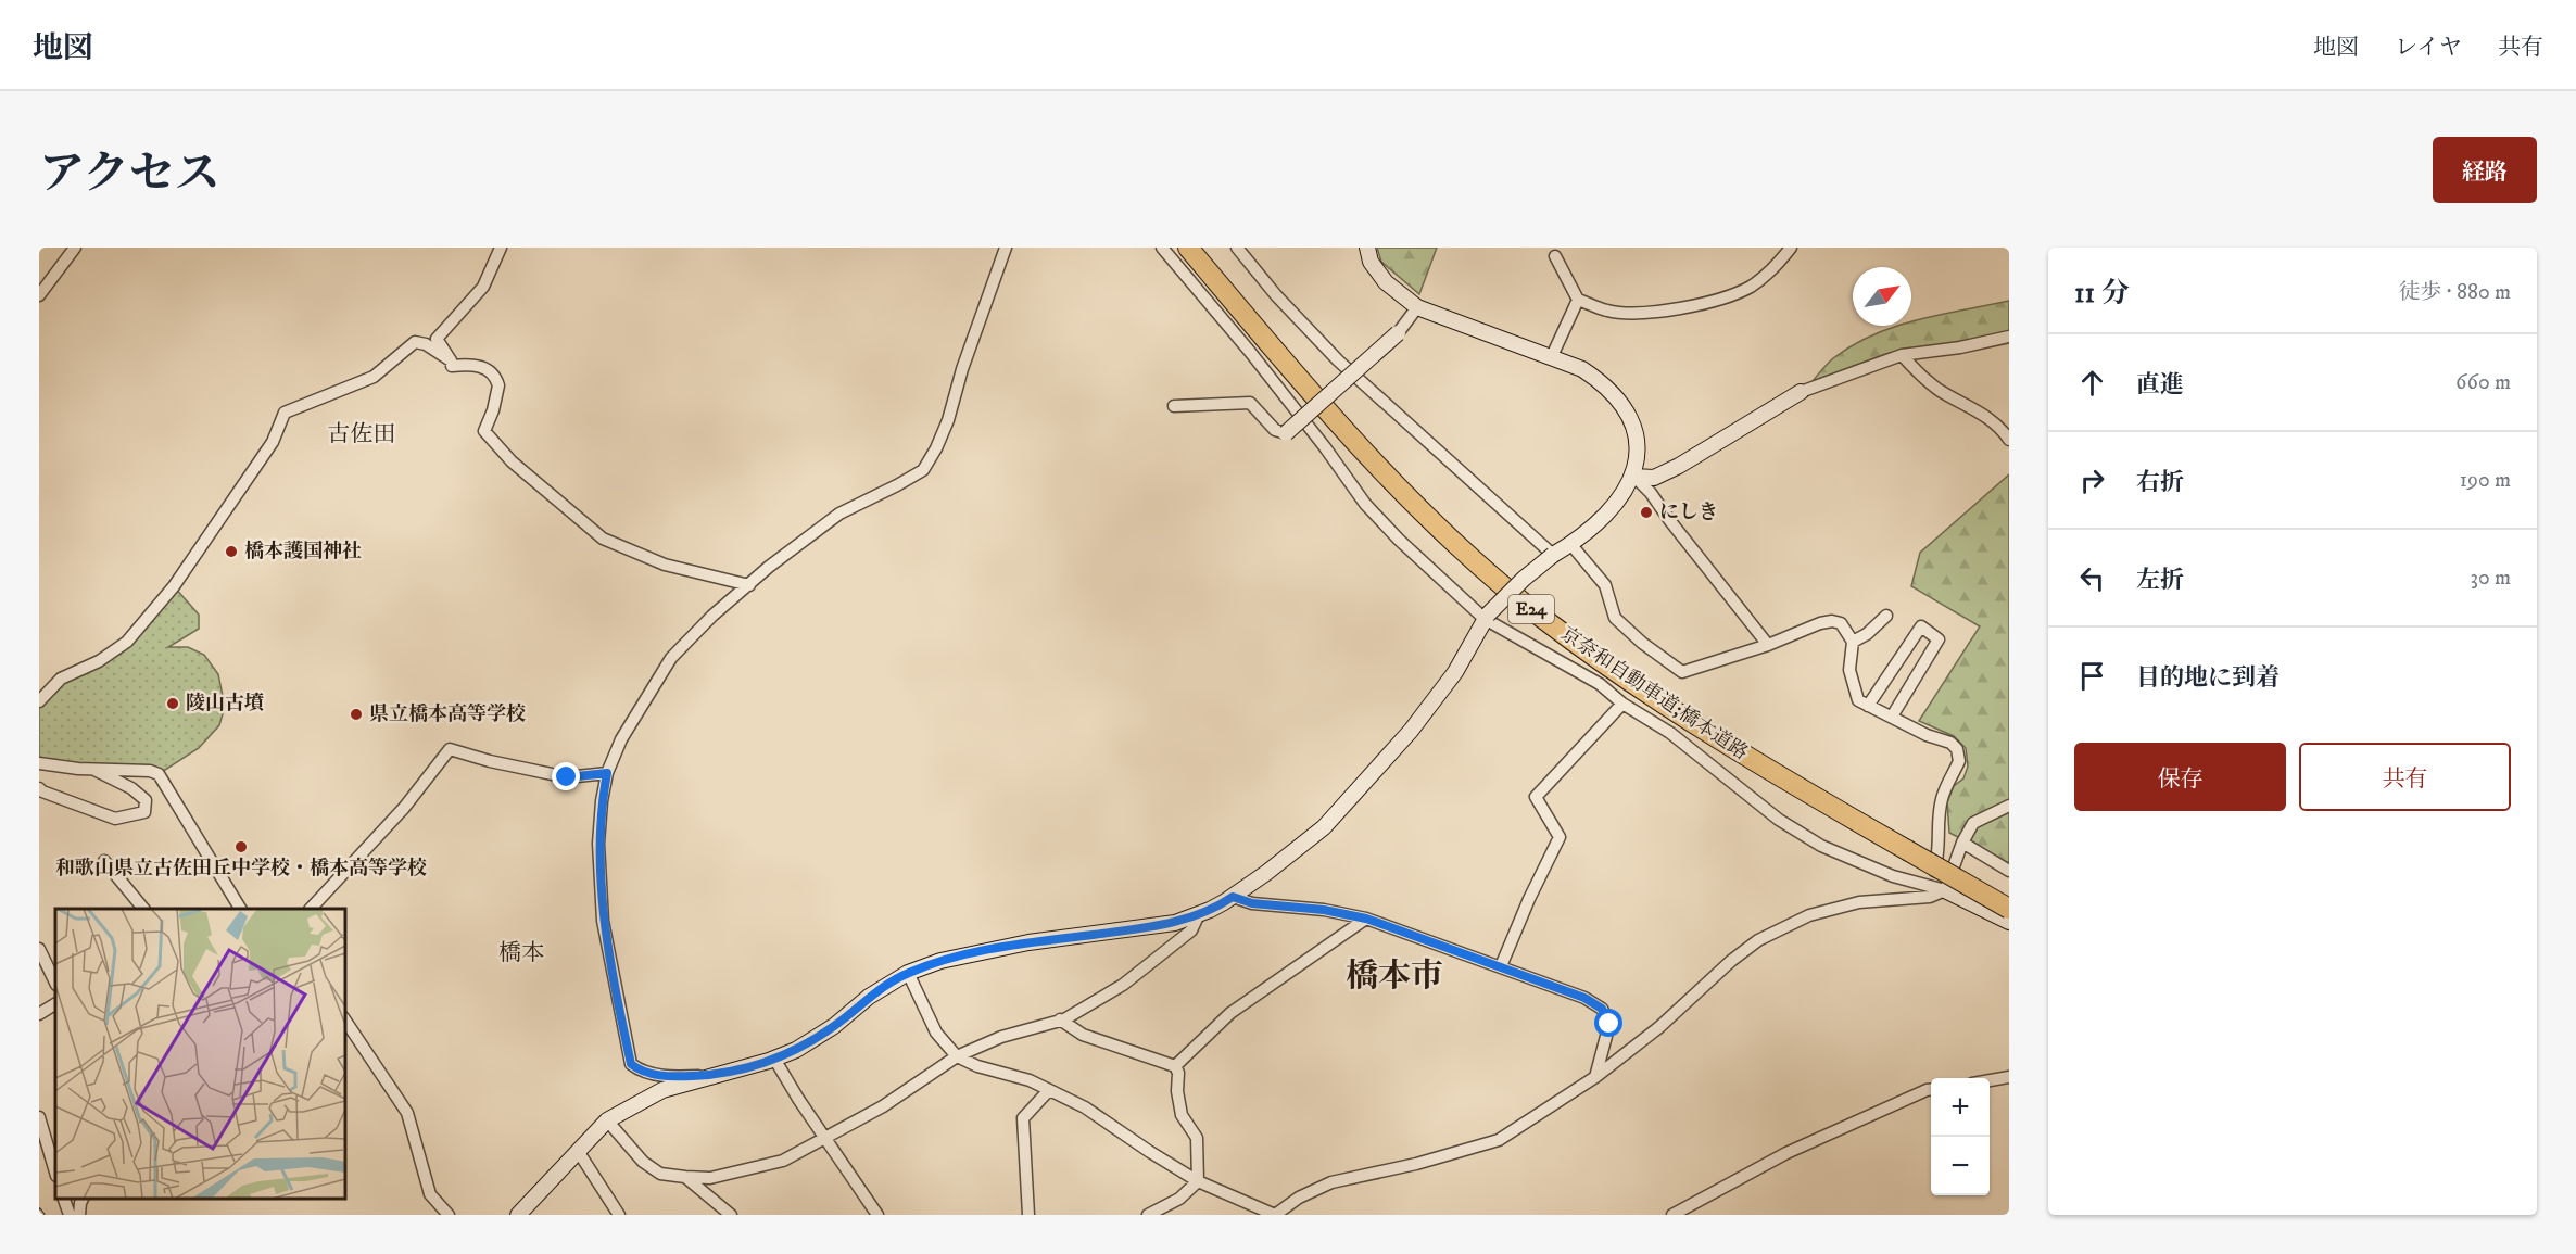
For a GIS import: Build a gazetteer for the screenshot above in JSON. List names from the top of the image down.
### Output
{
  "streets": {
    "highway": ["E24", "京奈和自動車道;橋本道路"]
  },
  "districts": ["古佐田", "橋本", "橋本市"],
  "places": [
    "にしき",
    "橋本護国神社",
    "陵山古墳",
    "県立橋本高等学校",
    "和歌山県立古佐田丘中学校・橋本高等学校"
  ],
  "north": "top right",
  "page": {
    "header": "地図",
    "nav": ["地図", "レイヤ", "共有"],
    "title": "アクセス",
    "buttons": [
      "経路",
      ["保存", "共有"]
    ],
    "heading": ["11 分", "徒歩 · 880 m"],
    "list": [
      ["直進", "660 m"],
      ["右折", "190 m"],
      ["左折", "30 m"],
      "目的地に到着"
    ],
    "map_buttons": ["+", "−"]
  }
}
